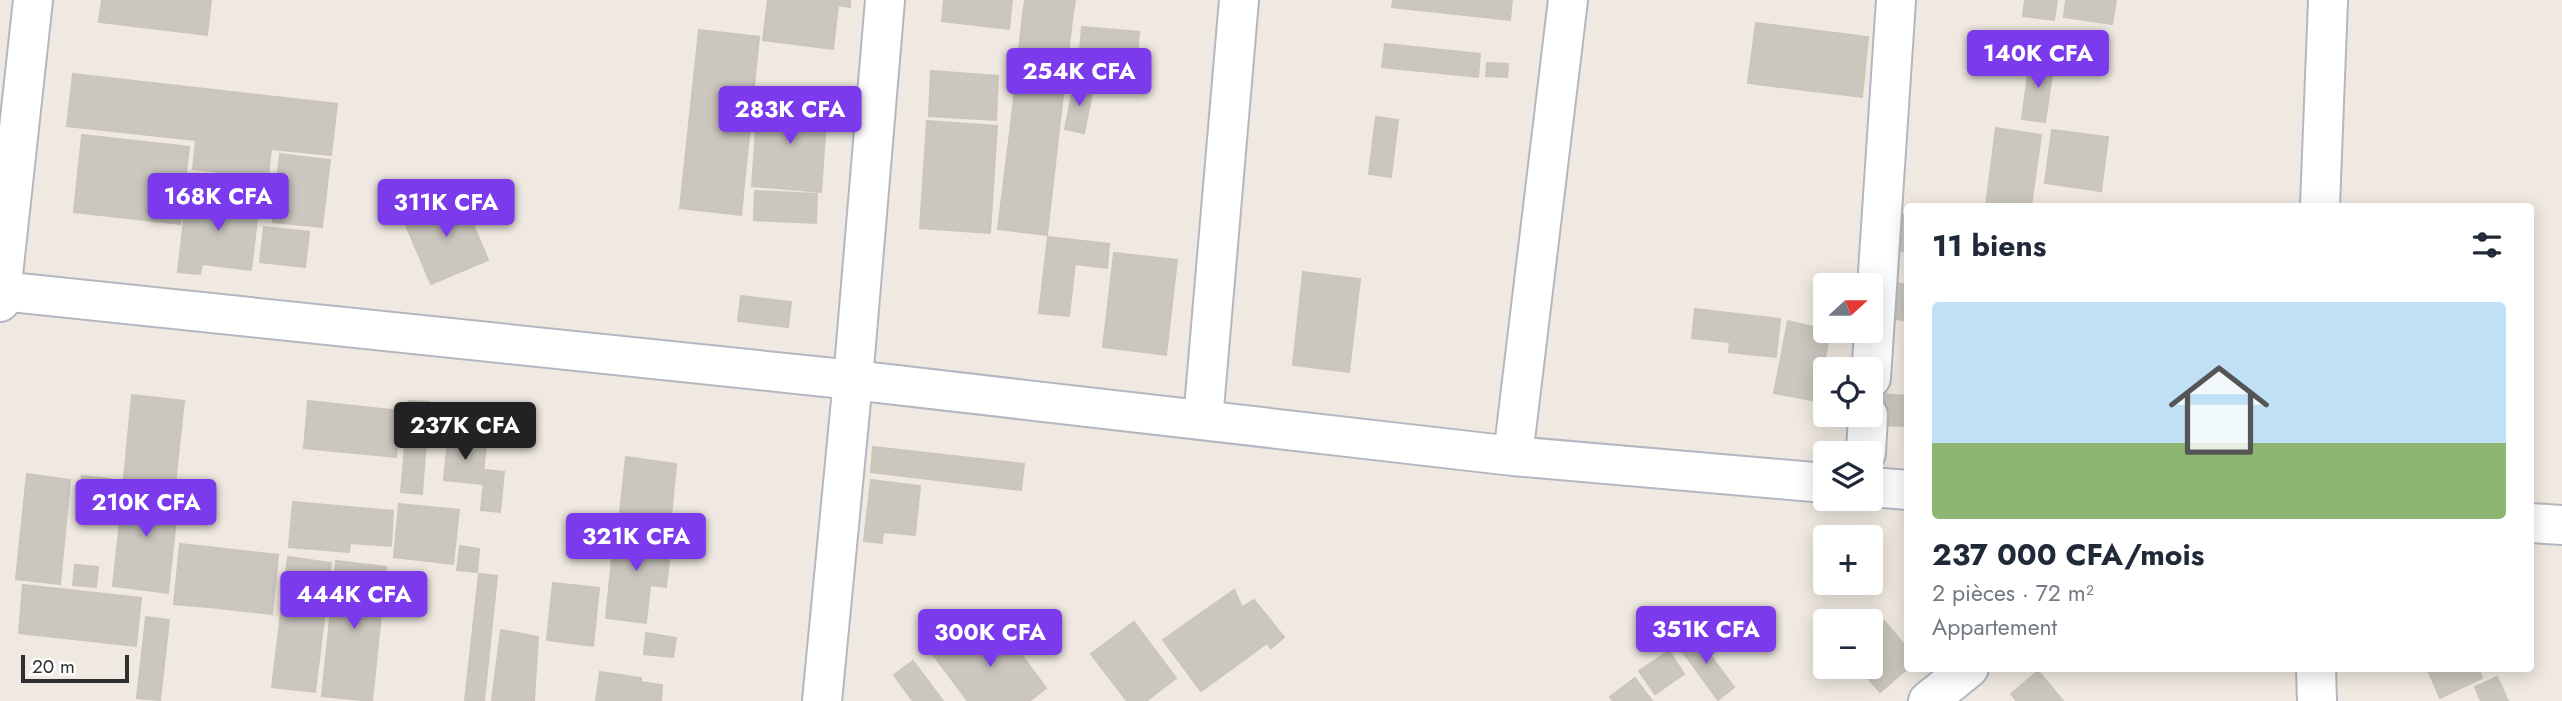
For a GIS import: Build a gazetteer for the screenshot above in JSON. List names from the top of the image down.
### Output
{
  "scale_bar": "20 m",
  "north": "right",
  "page": {
    "price": [
      "140K CFA",
      "254K CFA",
      "283K CFA",
      "168K CFA",
      "311K CFA",
      "237K CFA",
      "210K CFA",
      "321K CFA",
      "444K CFA",
      "351K CFA",
      "300K CFA"
    ],
    "heading": "11 biens",
    "map_buttons": ["+", "−"],
    "list": [
      {
        "name": "237 000 CFA/mois",
        "note": "2 pièces · 72 m² · Appartement"
      }
    ],
    "scale": "20 m"
  }
}
